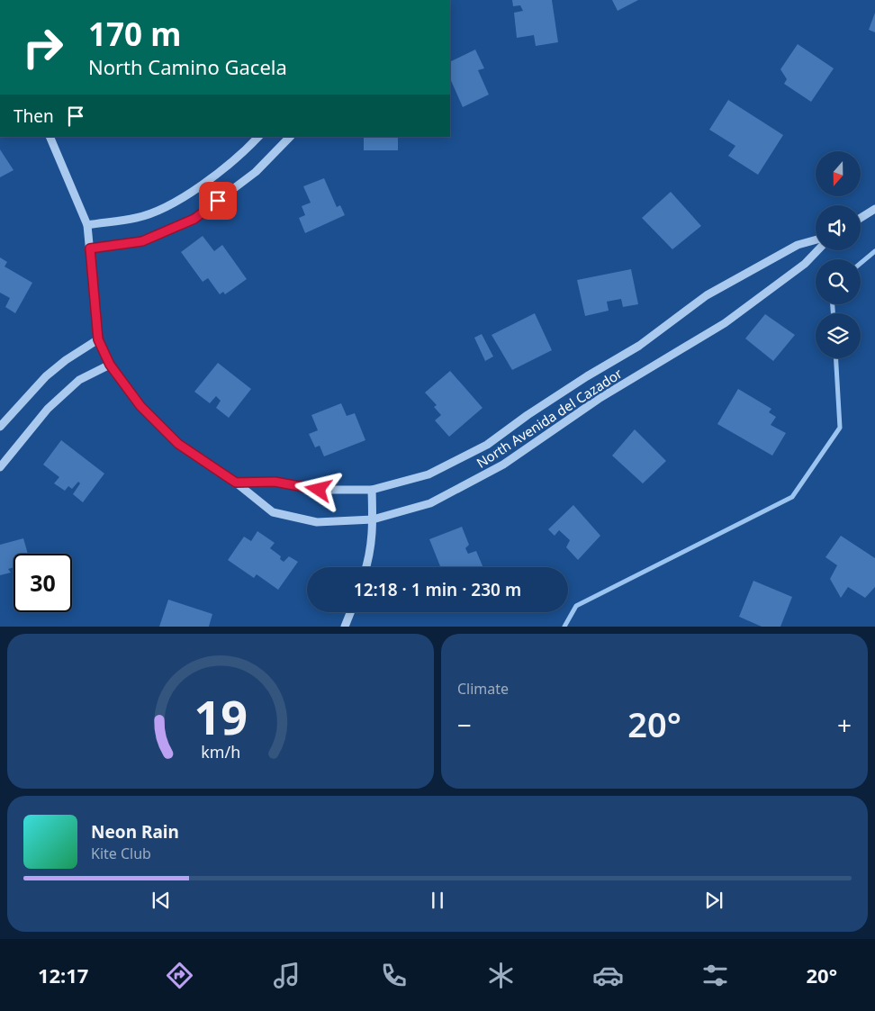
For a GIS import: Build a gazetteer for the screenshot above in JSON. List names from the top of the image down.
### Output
{
  "streets": {
    "street": ["North Avenida del Cazador"]
  },
  "north": "bottom",
  "page": {
    "turn": ["170 m", "North Camino Gacela"],
    "then": "Then",
    "limit": "30",
    "trip": "12:18 · 1 min · 230 m",
    "tile": "Climate",
    "heat": ["−", "20°", "+"],
    "song": ["Neon Rain", "Kite Club"],
    "tabs": ["12:17", "20°"],
    "gauge": ["19", "km/h"]
  }
}
